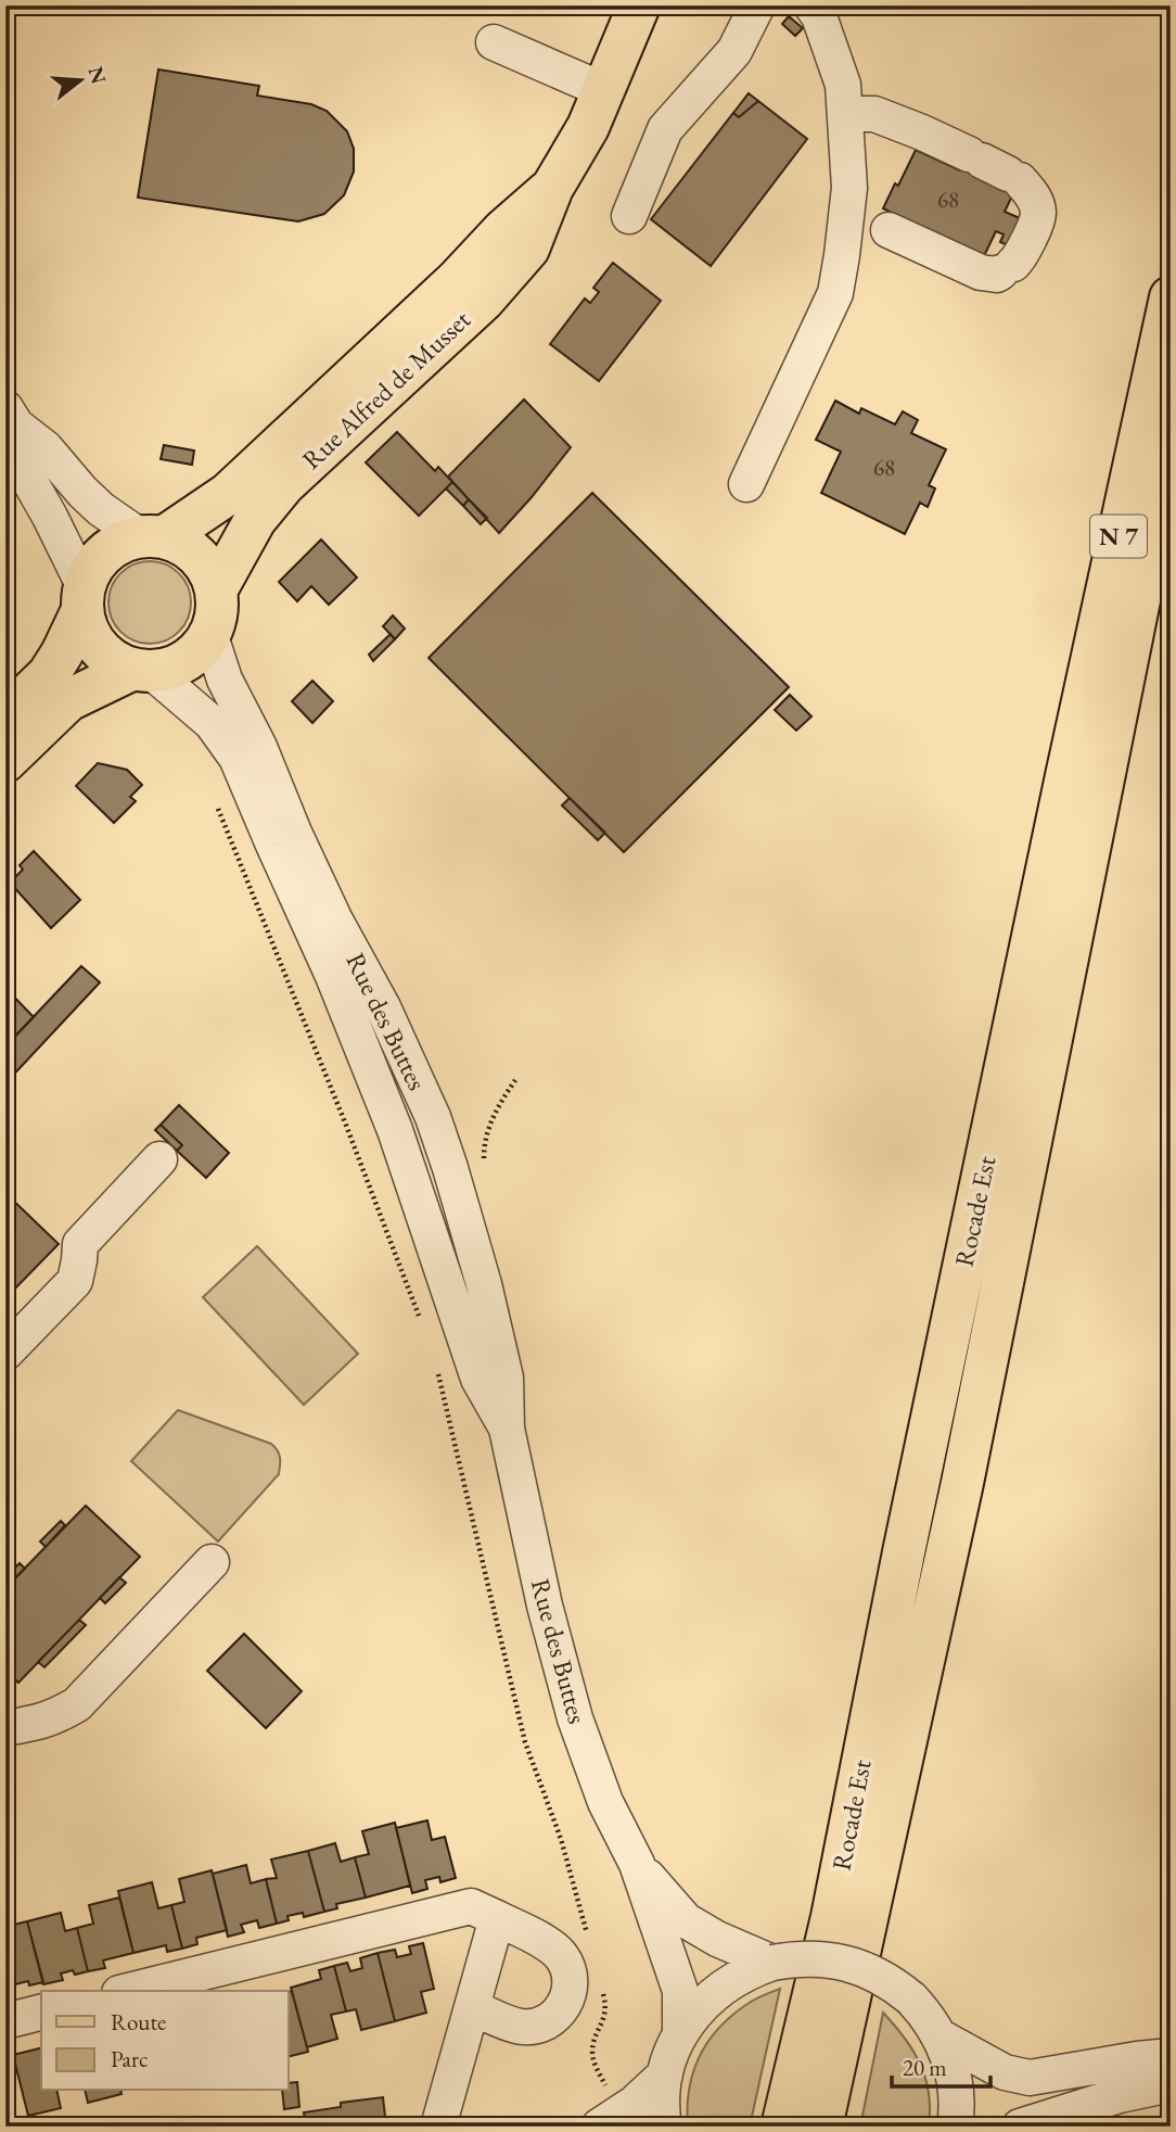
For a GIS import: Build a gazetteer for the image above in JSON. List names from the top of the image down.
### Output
{
  "streets": {
    "main road": ["Rue Alfred de Musset", "N 7", "Rocade Est"],
    "street": ["Rue des Buttes"]
  },
  "crossings": [
    ["Rue Alfred de Musset", "Rue des Buttes"]
  ],
  "house_numbers": ["68", "68"],
  "legend": ["Route", "Parc"],
  "scale_bar": "20 m",
  "north": "right"
}
